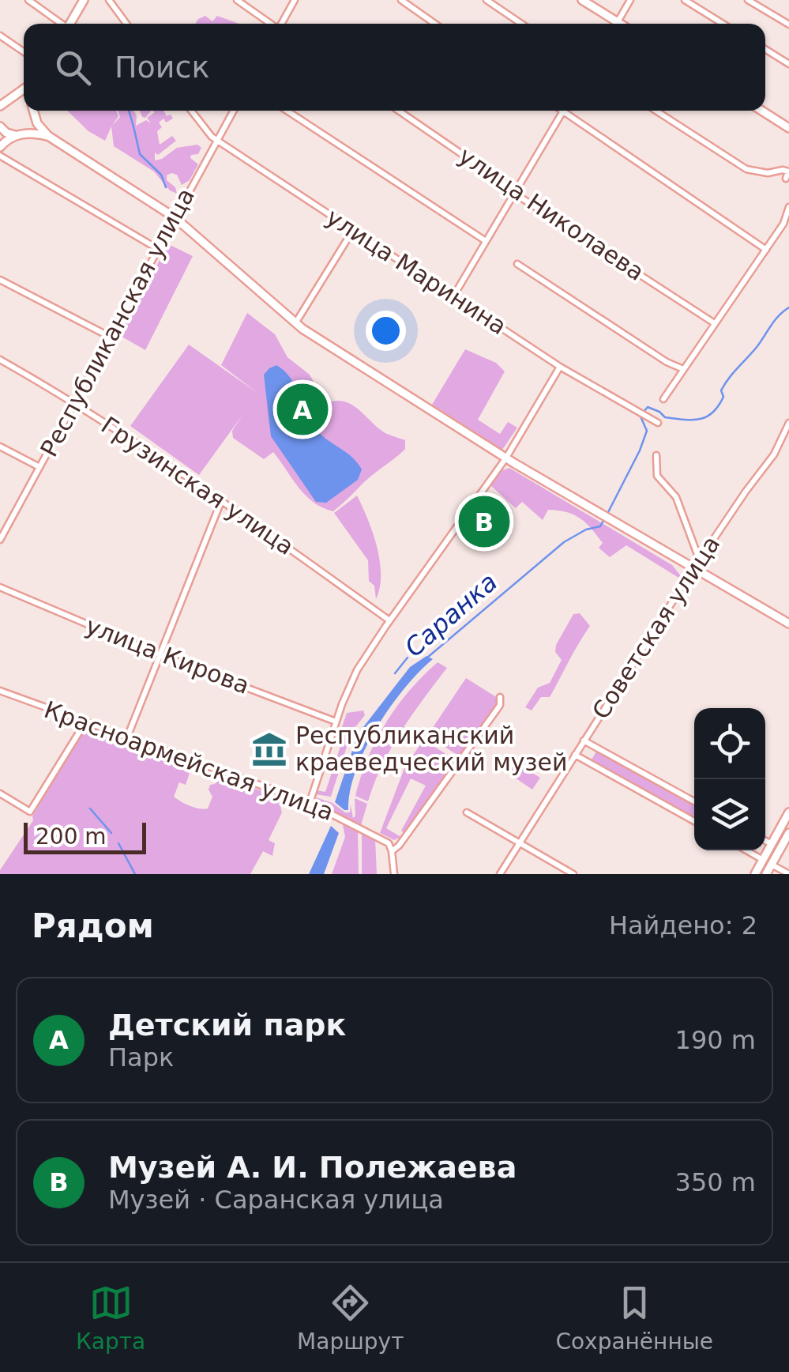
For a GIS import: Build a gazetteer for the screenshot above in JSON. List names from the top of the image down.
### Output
{
  "streets": {
    "street": [
      "улица Николаева",
      "улица Маринина",
      "Республиканская улица",
      "Грузинская улица",
      "Советская улица",
      "улица Кирова",
      "Красноармейская улица"
    ]
  },
  "crossings": [
    ["улица Маринина", "Республиканская улица"],
    ["Республиканская улица", "Грузинская улица"]
  ],
  "water": ["Саранка"],
  "places": {
    "museum": ["Республиканский краеведческий музей"]
  },
  "scale_bar": "200 m",
  "page": {
    "search": "Поиск",
    "pins": ["A", "B"],
    "scale": "200 m",
    "heading": ["Рядом", "Найдено: 2"],
    "list": [
      {
        "mark": "A",
        "name": "Детский парк",
        "note": "Парк",
        "value": "190 m"
      },
      {
        "mark": "B",
        "name": "Музей А. И. Полежаева",
        "note": "Музей · Саранская улица",
        "value": "350 m"
      }
    ],
    "nav": ["Карта", "Маршрут", "Сохранённые"]
  }
}
